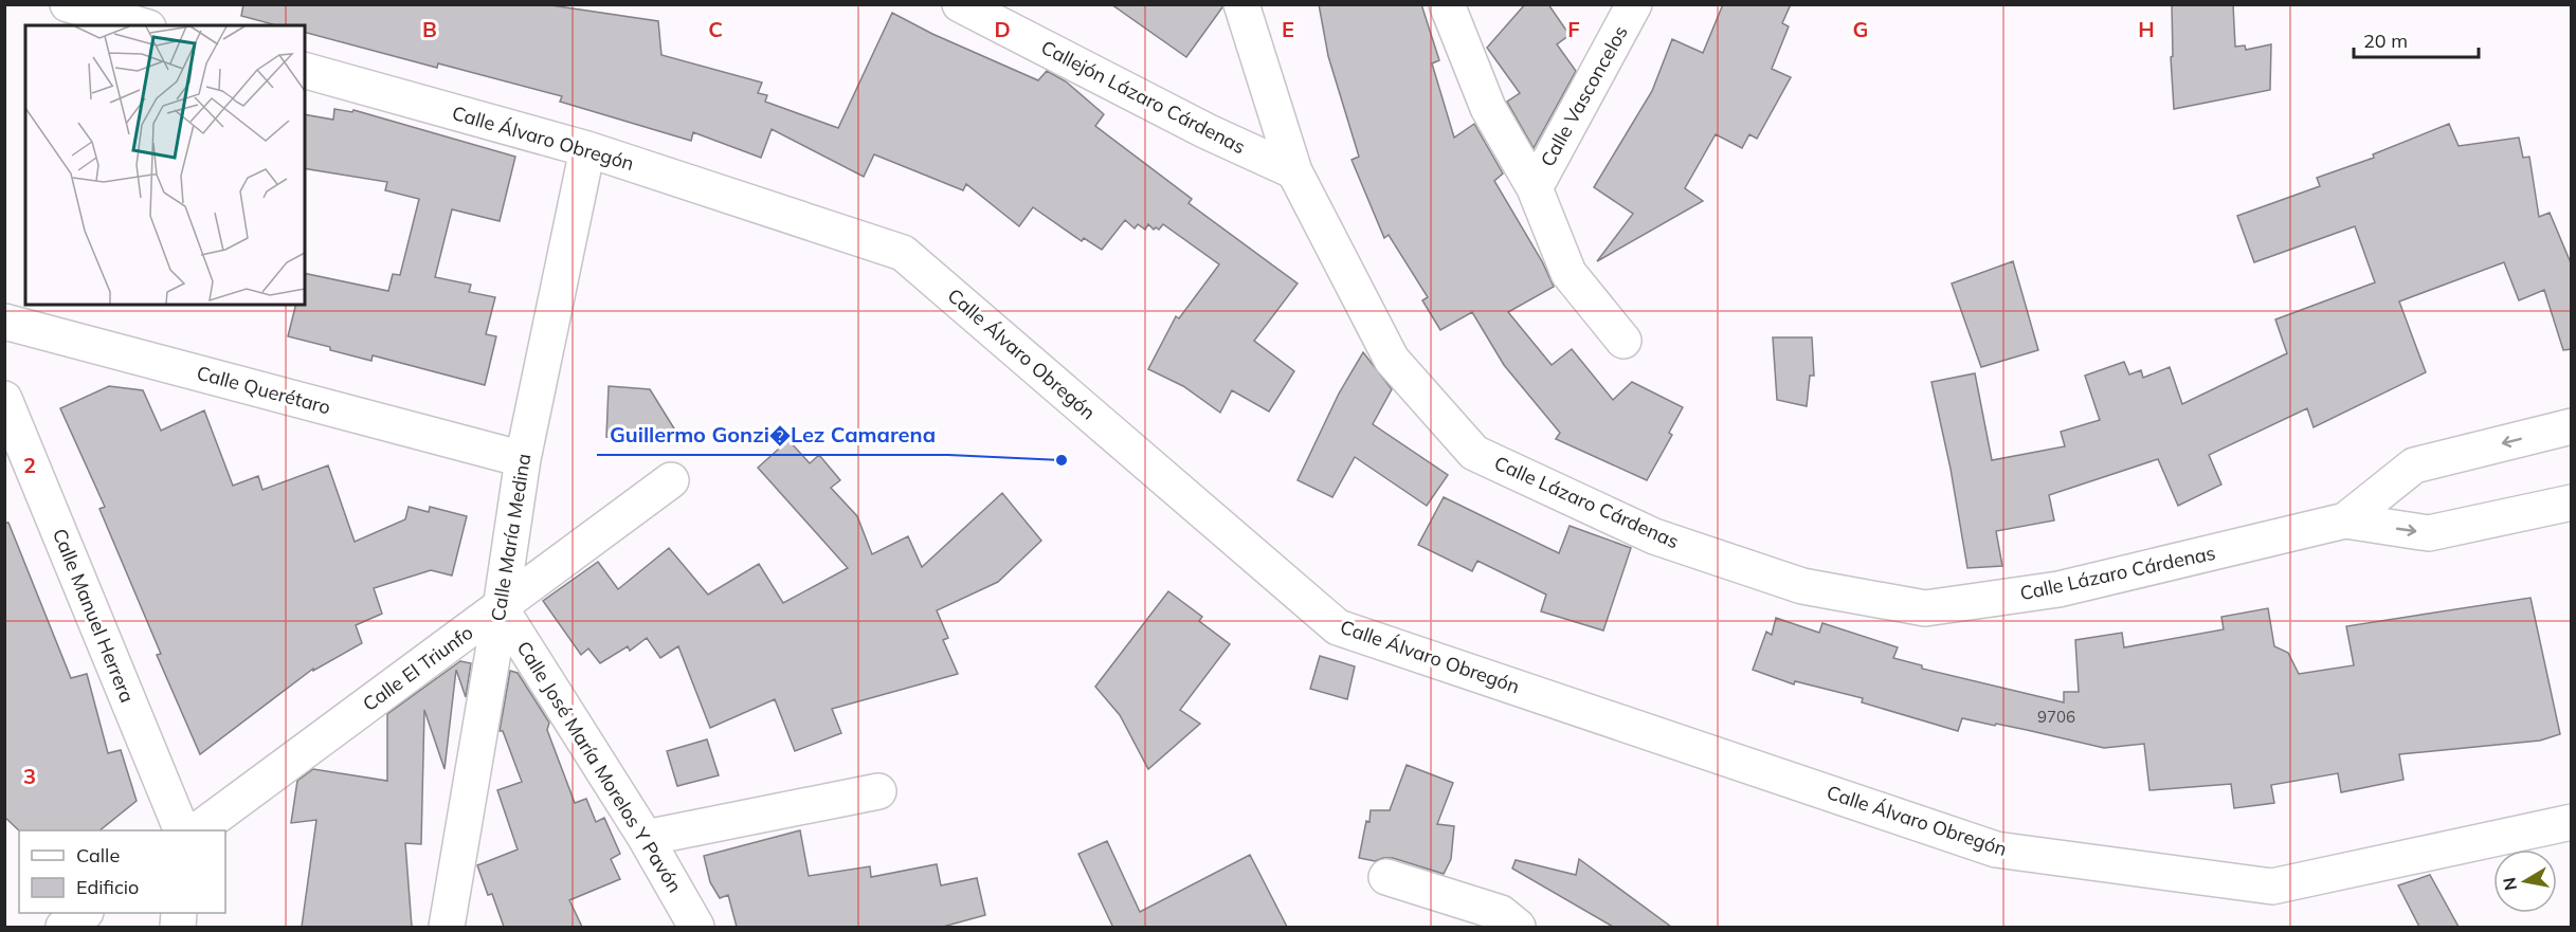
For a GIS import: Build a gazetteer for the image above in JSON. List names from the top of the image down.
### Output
{
  "streets": {
    "street": [
      "Calle Vasconcelos",
      "Callejón Lázaro Cárdenas",
      "Calle Álvaro Obregón",
      "Calle Querétaro",
      "Calle Lázaro Cárdenas",
      "Calle María Medina",
      "Calle Manuel Herrera",
      "Calle El Triunfo",
      "Calle José María Morelos Y Pavón"
    ]
  },
  "crossings": [
    ["Callejón Lázaro Cárdenas", "Calle Lázaro Cárdenas"],
    ["Calle Álvaro Obregón", "Calle María Medina"],
    ["Calle Querétaro", "Calle María Medina"],
    ["Calle María Medina", "Calle El Triunfo"],
    ["Calle María Medina", "Calle José María Morelos Y Pavón"],
    ["Calle El Triunfo", "Calle José María Morelos Y Pavón"]
  ],
  "places": ["Guillermo Gonzi�Lez Camarena"],
  "house_numbers": ["9706"],
  "legend": ["Calle", "Edificio"],
  "scale_bar": "20 m",
  "north": "left",
  "grid": {
    "columns": [
      "B",
      "C",
      "D",
      "E",
      "F",
      "G",
      "H"
    ],
    "rows": ["2", "3"]
  }
}
